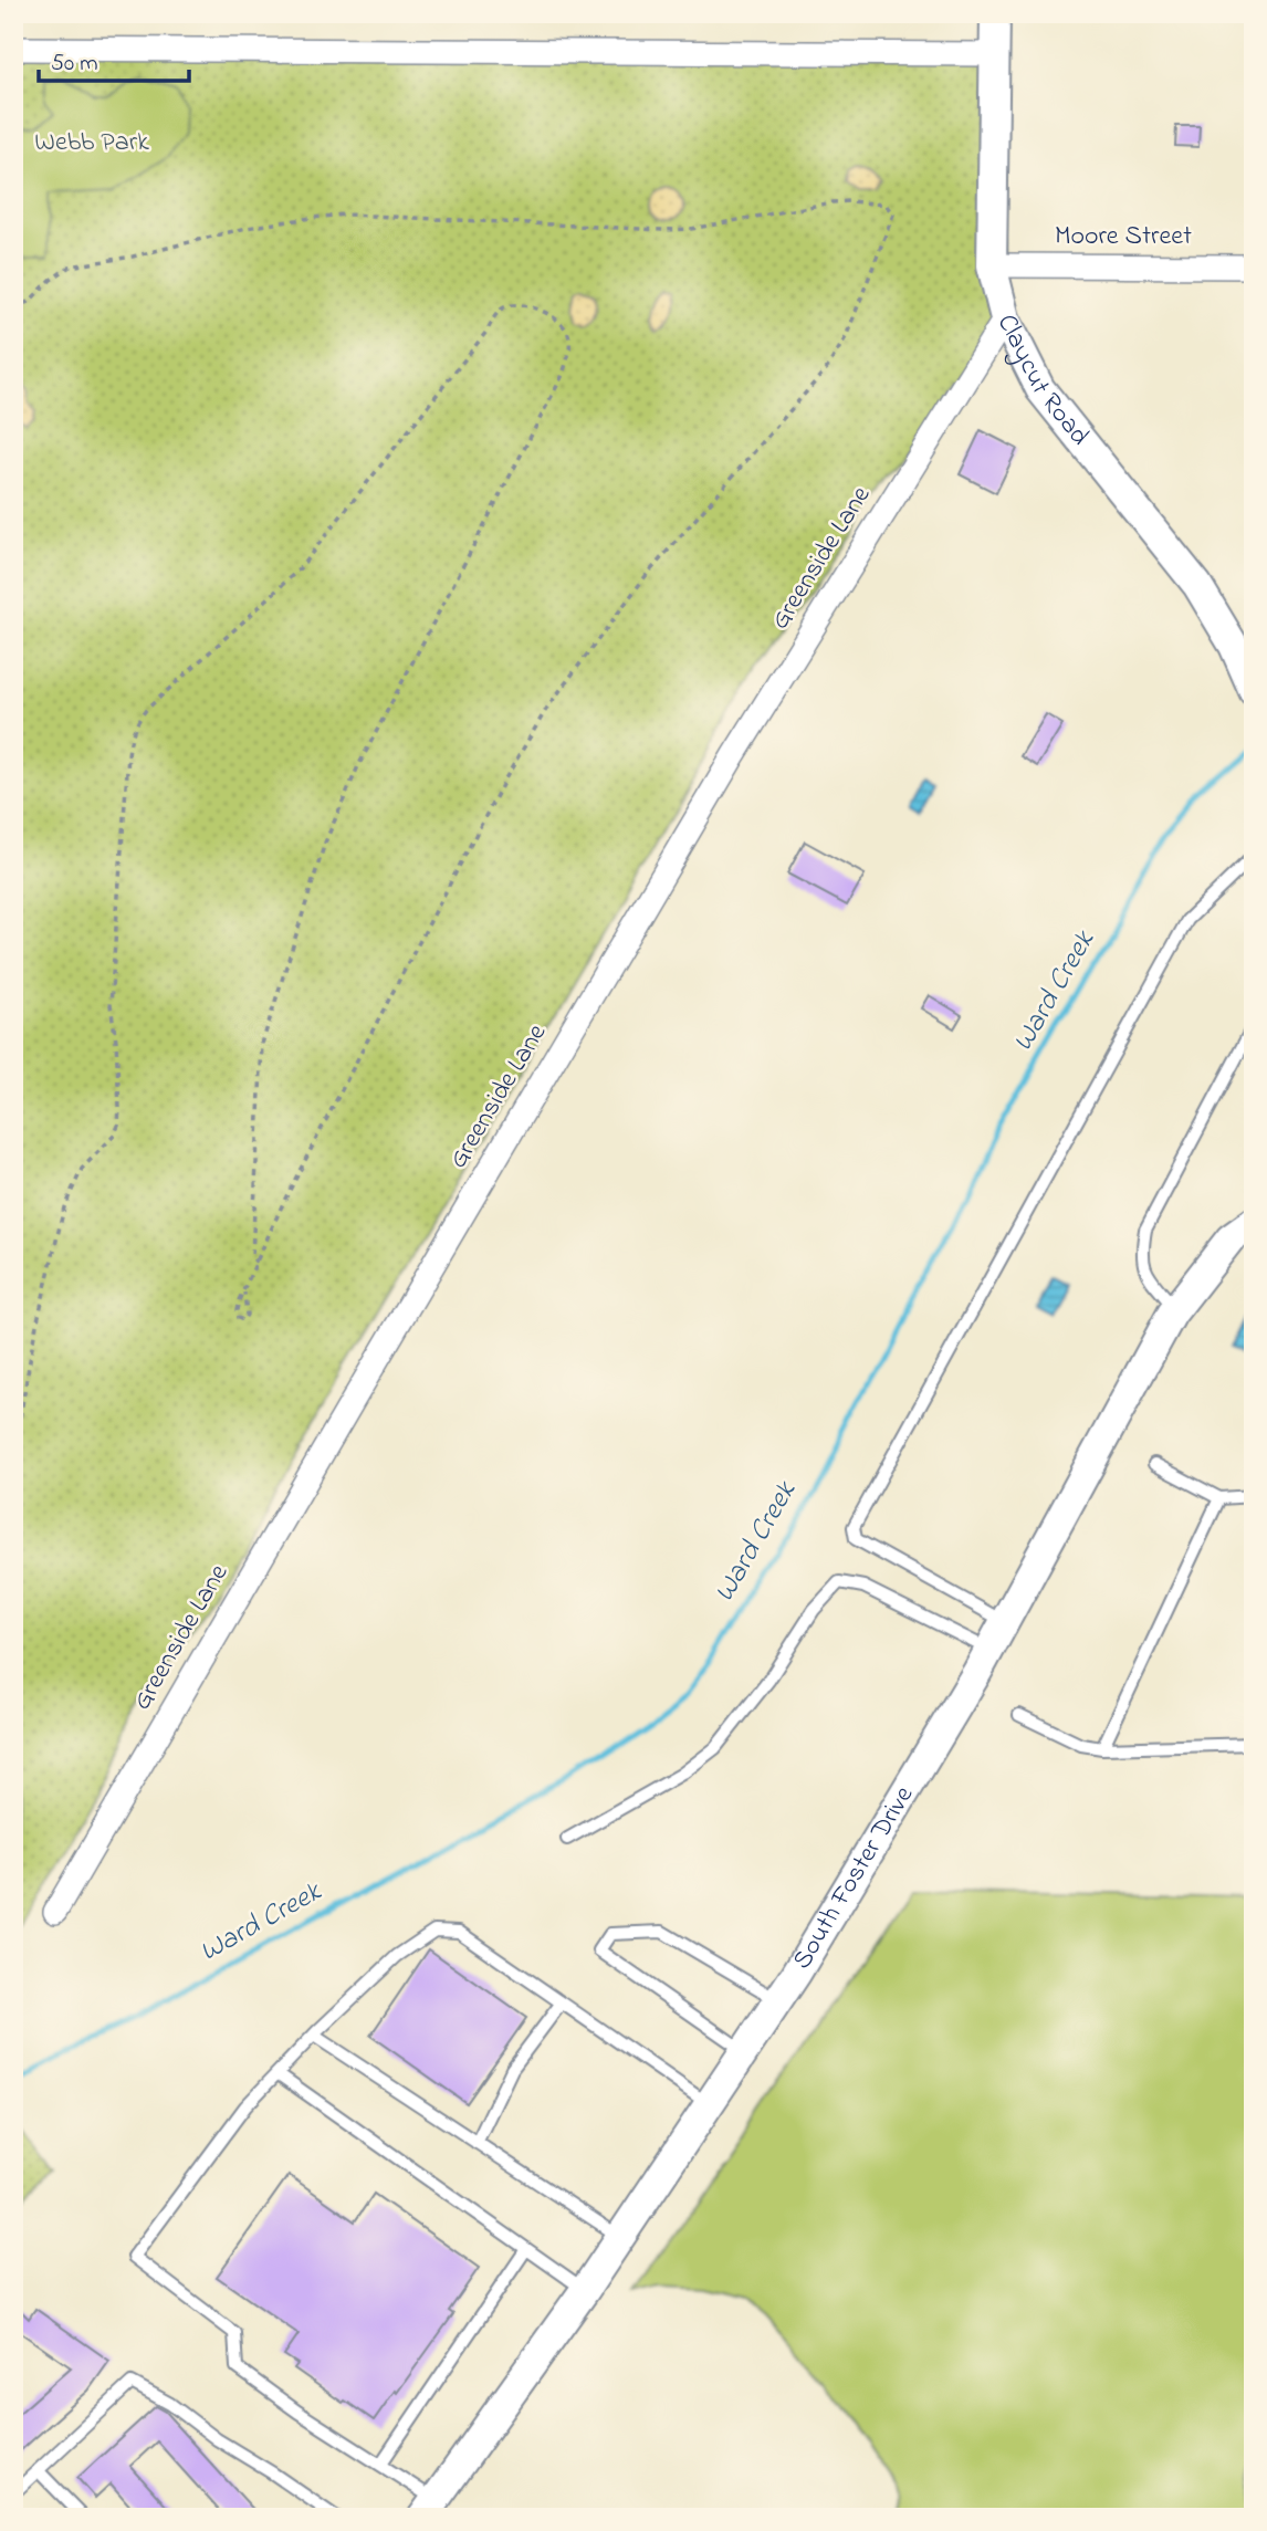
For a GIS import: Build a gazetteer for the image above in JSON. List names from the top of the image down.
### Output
{
  "streets": {
    "street": [
      "Moore Street",
      "Claycut Road",
      "Greenside Lane",
      "South Foster Drive"
    ]
  },
  "crossings": [
    ["Moore Street", "Claycut Road"],
    ["Claycut Road", "Greenside Lane"]
  ],
  "water": ["Ward Creek"],
  "parks": ["Webb Park"],
  "scale_bar": "50 m"
}
